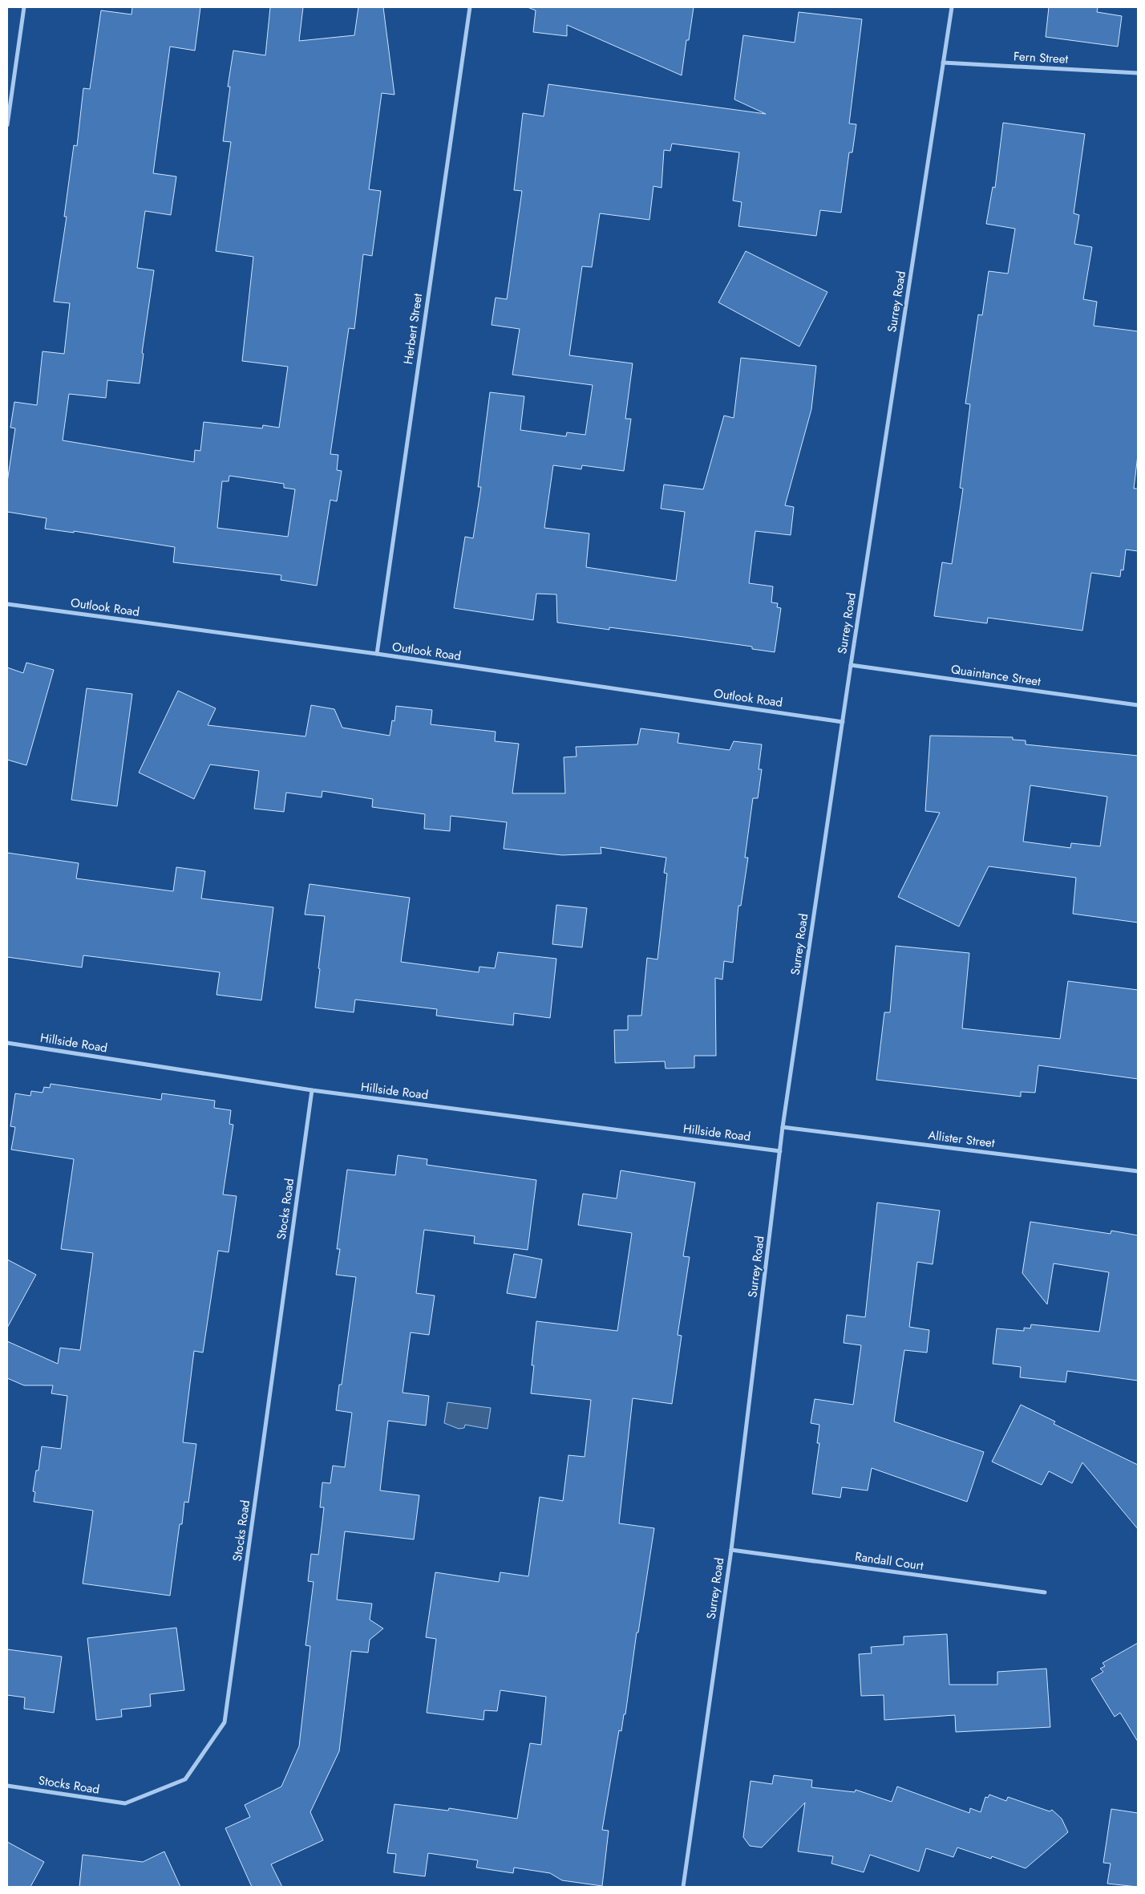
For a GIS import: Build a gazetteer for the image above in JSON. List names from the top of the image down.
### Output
{
  "streets": {
    "street": [
      "Fern Street",
      "Surrey Road",
      "Herbert Street",
      "Outlook Road",
      "Quaintance Street",
      "Hillside Road",
      "Allister Street",
      "Stocks Road",
      "Randall Court"
    ]
  },
  "crossings": [
    ["Fern Street", "Surrey Road"],
    ["Surrey Road", "Outlook Road"],
    ["Surrey Road", "Quaintance Street"],
    ["Surrey Road", "Hillside Road"],
    ["Surrey Road", "Allister Street"],
    ["Surrey Road", "Randall Court"],
    ["Herbert Street", "Outlook Road"],
    ["Hillside Road", "Stocks Road"]
  ]
}
